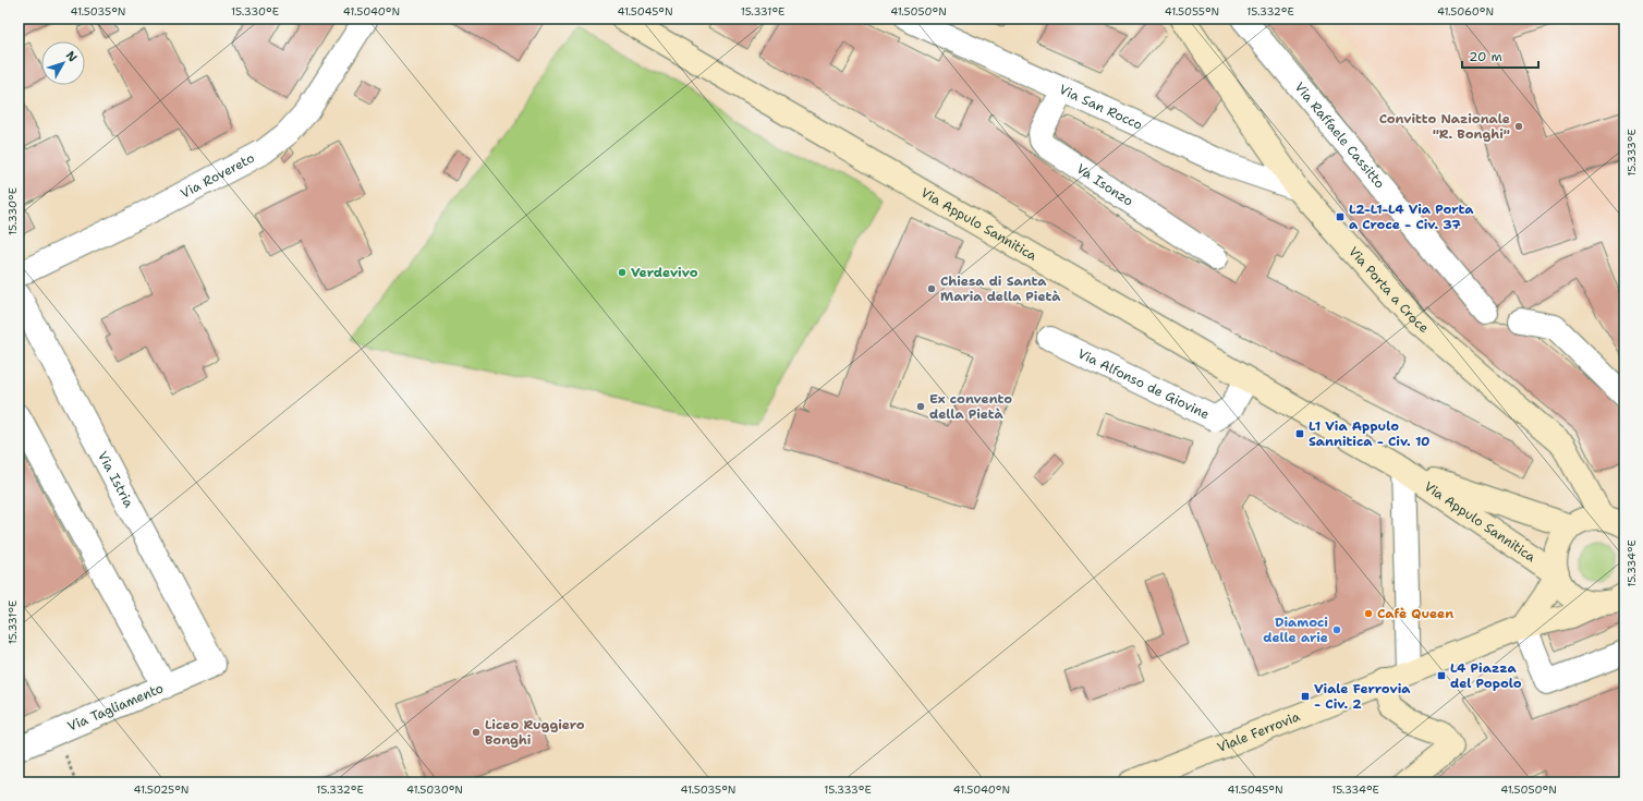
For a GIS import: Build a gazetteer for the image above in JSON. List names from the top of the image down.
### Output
{
  "streets": {
    "main road": ["Via Appulo Sannitica", "Via Porta a Croce", "Viale Ferrovia"],
    "street": [
      "Via San Rocco",
      "Via Raffaele Cassitto",
      "Via Rovereto",
      "Va Isonzo",
      "Via Alfonso de Giovine",
      "Via Istria",
      "Via Tagliamento"
    ]
  },
  "crossings": [
    ["Via San Rocco", "Va Isonzo"],
    ["Via San Rocco", "Via Porta a Croce"],
    ["Via Appulo Sannitica", "Via Alfonso de Giovine"],
    ["Via Istria", "Via Tagliamento"]
  ],
  "places": {
    "other": [
      "Convitto Nazionale \"R. Bonghi\"",
      "Verdevivo",
      "Chiesa di Santa Maria della Pietà",
      "Ex convento della Pietà",
      "Cafè Queen",
      "Diamoci delle arie",
      "Liceo Ruggiero Bonghi"
    ],
    "transit": [
      "L2-L1-L4 Via Porta a Croce - Civ. 37",
      "L1 Via Appulo Sannitica - Civ. 10",
      "L4 Piazza del Popolo",
      "Viale Ferrovia - Civ. 2"
    ]
  },
  "scale_bar": "20 m",
  "north": "top right",
  "coordinates": [
    "41.5035°N",
    "15.330°E",
    "41.5040°N",
    "41.5045°N",
    "15.331°E",
    "41.5050°N",
    "41.5055°N",
    "15.332°E",
    "41.5060°N",
    "15.333°E",
    "15.334°E",
    "41.5025°N",
    "41.5030°N"
  ]
}
